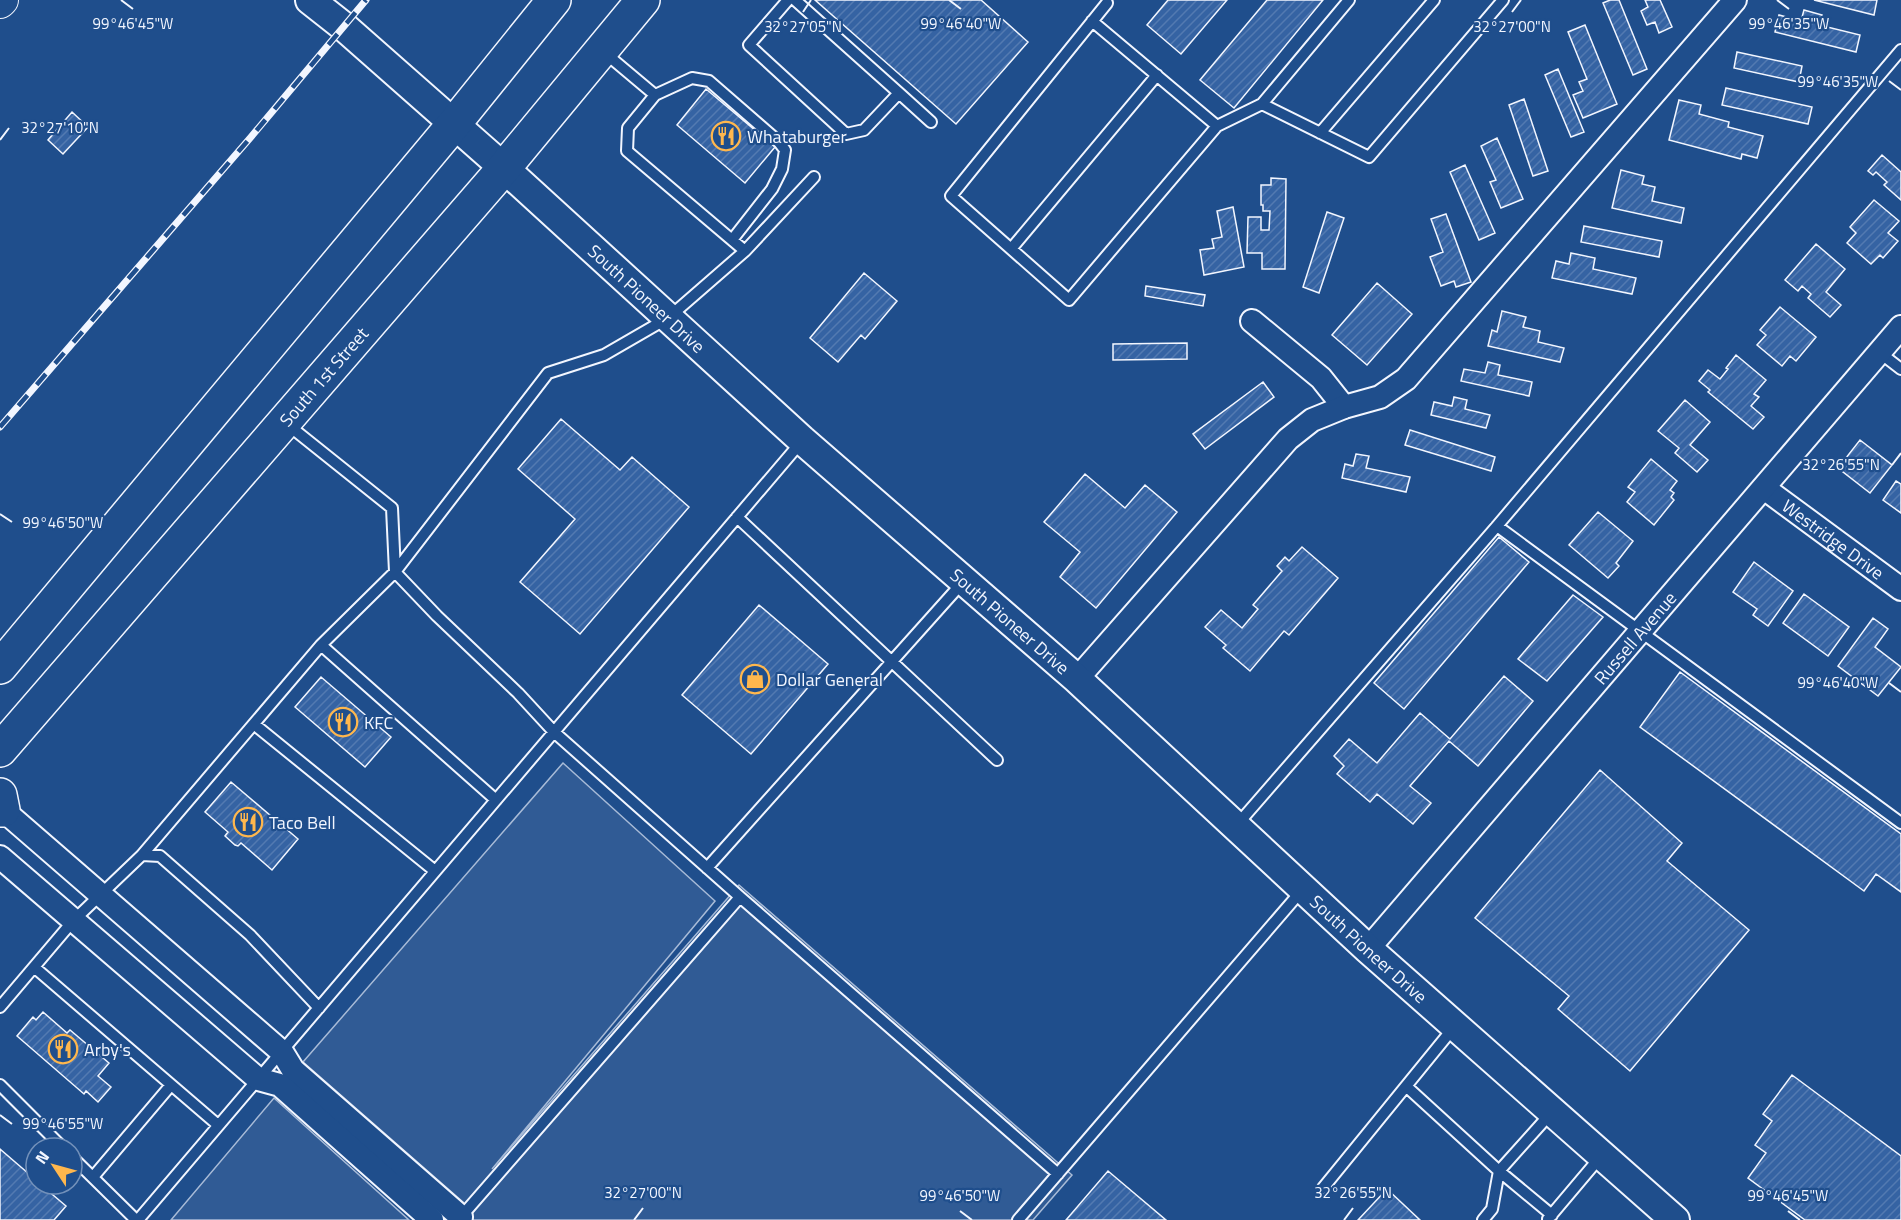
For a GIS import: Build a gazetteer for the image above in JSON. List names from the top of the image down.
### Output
{
  "streets": {
    "main road": ["South 1st Street"],
    "street": ["South Pioneer Drive", "Westridge Drive", "Russell Avenue"]
  },
  "crossings": [
    ["South Pioneer Drive", "South 1st Street"],
    ["South Pioneer Drive", "Russell Avenue"],
    ["Westridge Drive", "Russell Avenue"]
  ],
  "places": {
    "restaurant": [
      "Whataburger",
      "KFC",
      "Taco Bell",
      "Arby's"
    ],
    "shop": ["Dollar General"]
  },
  "north": "top left",
  "coordinates": [
    "99°46'40\"W",
    "99°46'45\"W",
    "99°46'35\"W",
    "32°27'05\"N",
    "32°27'00\"N",
    "32°27'10\"N",
    "32°26'55\"N",
    "99°46'50\"W",
    "99°46'55\"W"
  ]
}
